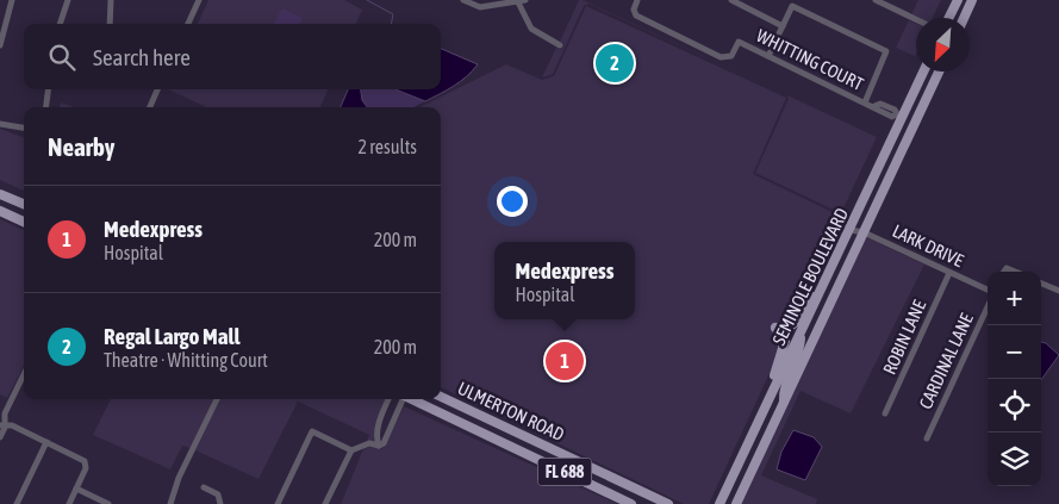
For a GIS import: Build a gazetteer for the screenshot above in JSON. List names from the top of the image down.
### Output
{
  "streets": {
    "main road": ["SEMINOLE BOULEVARD", "ULMERTON ROAD", "FL 688"],
    "street": [
      "WHITTING COURT",
      "LARK DRIVE",
      "ROBIN LANE",
      "CARDINAL LANE"
    ]
  },
  "crossings": [
    ["WHITTING COURT", "SEMINOLE BOULEVARD"],
    ["LARK DRIVE", "SEMINOLE BOULEVARD"],
    ["LARK DRIVE", "ROBIN LANE"]
  ],
  "north": "bottom left",
  "page": {
    "search": "Search here",
    "pins": ["2", "1"],
    "heading": ["Nearby", "2 results"],
    "list": [
      {
        "mark": "1",
        "name": "Medexpress",
        "note": "Hospital",
        "value": "200 m"
      },
      {
        "mark": "2",
        "name": "Regal Largo Mall",
        "note": "Theatre · Whitting Court",
        "value": "200 m"
      }
    ],
    "popup": ["Medexpress", "Hospital"],
    "map_buttons": ["+", "−"]
  }
}
